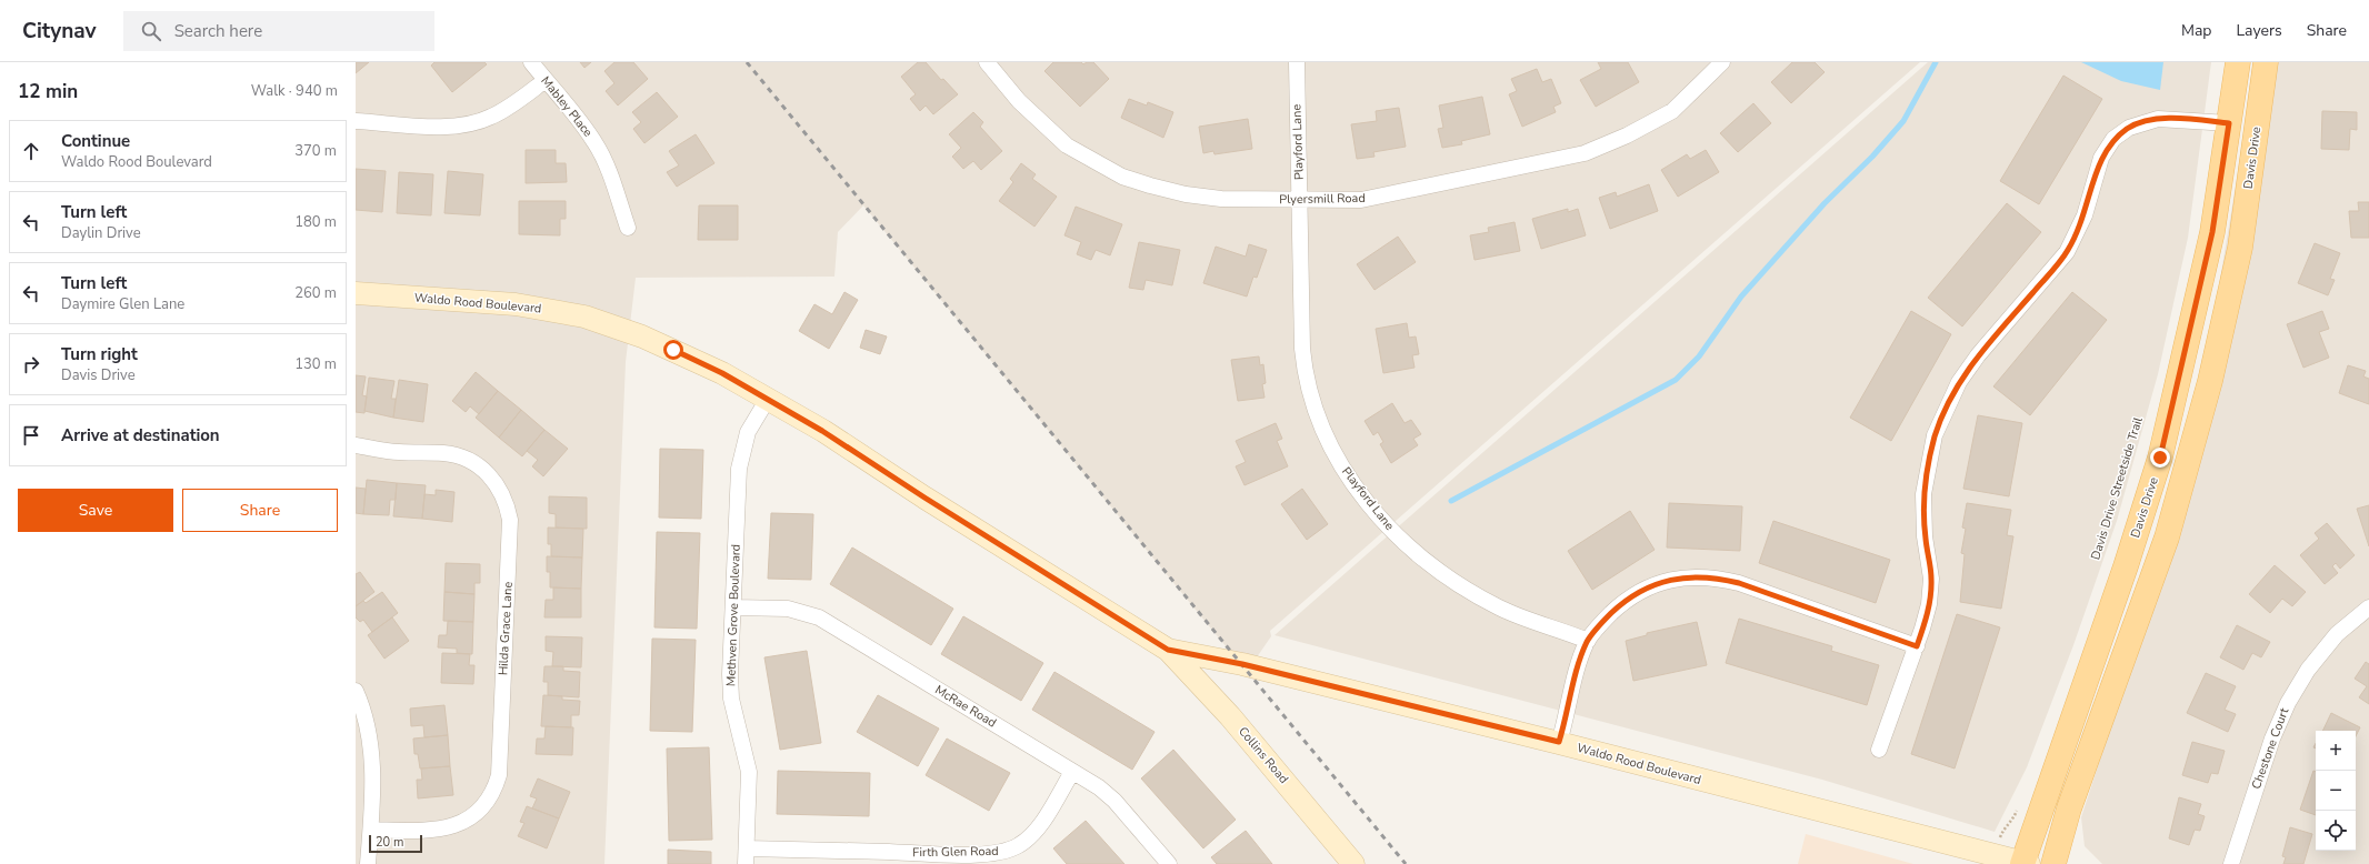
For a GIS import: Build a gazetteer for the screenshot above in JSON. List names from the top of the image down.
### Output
{
  "streets": {
    "main road": ["Davis Drive"],
    "street": [
      "Mabley Place",
      "Playford Lane",
      "Plyersmill Road",
      "Waldo Rood Boulevard",
      "Methven Grove Boulevard",
      "Hilda Grace Lane",
      "McRae Road",
      "Chestone Court",
      "Collins Road",
      "Firth Glen Road"
    ]
  },
  "crossings": [
    ["Playford Lane", "Plyersmill Road"],
    ["Davis Drive", "Waldo Rood Boulevard"],
    ["Waldo Rood Boulevard", "Methven Grove Boulevard"],
    ["Waldo Rood Boulevard", "Collins Road"],
    ["Methven Grove Boulevard", "McRae Road"],
    ["Methven Grove Boulevard", "Firth Glen Road"],
    ["McRae Road", "Firth Glen Road"]
  ],
  "scale_bar": "20 m",
  "page": {
    "header": "Citynav",
    "search": "Search here",
    "nav": ["Map", "Layers", "Share"],
    "heading": ["12 min", "Walk · 940 m"],
    "list": [
      ["Continue", "Waldo Rood Boulevard", "370 m"],
      ["Turn left", "Daylin Drive", "180 m"],
      ["Turn left", "Daymire Glen Lane", "260 m"],
      ["Turn right", "Davis Drive", "130 m"],
      "Arrive at destination"
    ],
    "buttons": ["Save", "Share"],
    "map_buttons": ["+", "−"],
    "scale": "20 m"
  }
}
